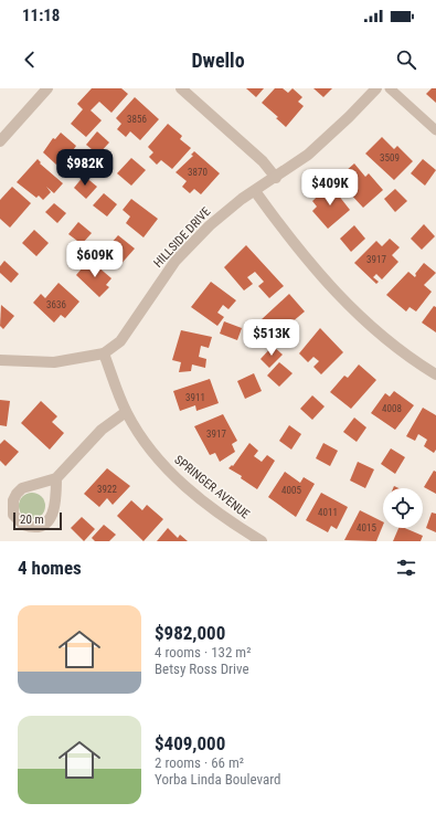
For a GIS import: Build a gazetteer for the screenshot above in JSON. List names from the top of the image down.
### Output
{
  "streets": {
    "street": ["HILLSIDE DRIVE", "SPRINGER AVENUE"]
  },
  "crossings": [
    ["HILLSIDE DRIVE", "SPRINGER AVENUE"]
  ],
  "house_numbers": [
    "3856",
    "3509",
    "3870",
    "3917",
    "3636",
    "3911",
    "4008",
    "3917",
    "3922",
    "4005",
    "4011",
    "4015"
  ],
  "scale_bar": "20 m",
  "page": {
    "status": "11:18",
    "header": "Dwello",
    "price": [
      "$982K",
      "$409K",
      "$609K",
      "$513K"
    ],
    "scale": "20 m",
    "heading": "4 homes",
    "list": [
      {
        "name": "$982,000",
        "note": "4 rooms · 132 m² · Betsy Ross Drive"
      },
      {
        "name": "$409,000",
        "note": "2 rooms · 66 m² · Yorba Linda Boulevard"
      }
    ]
  }
}
